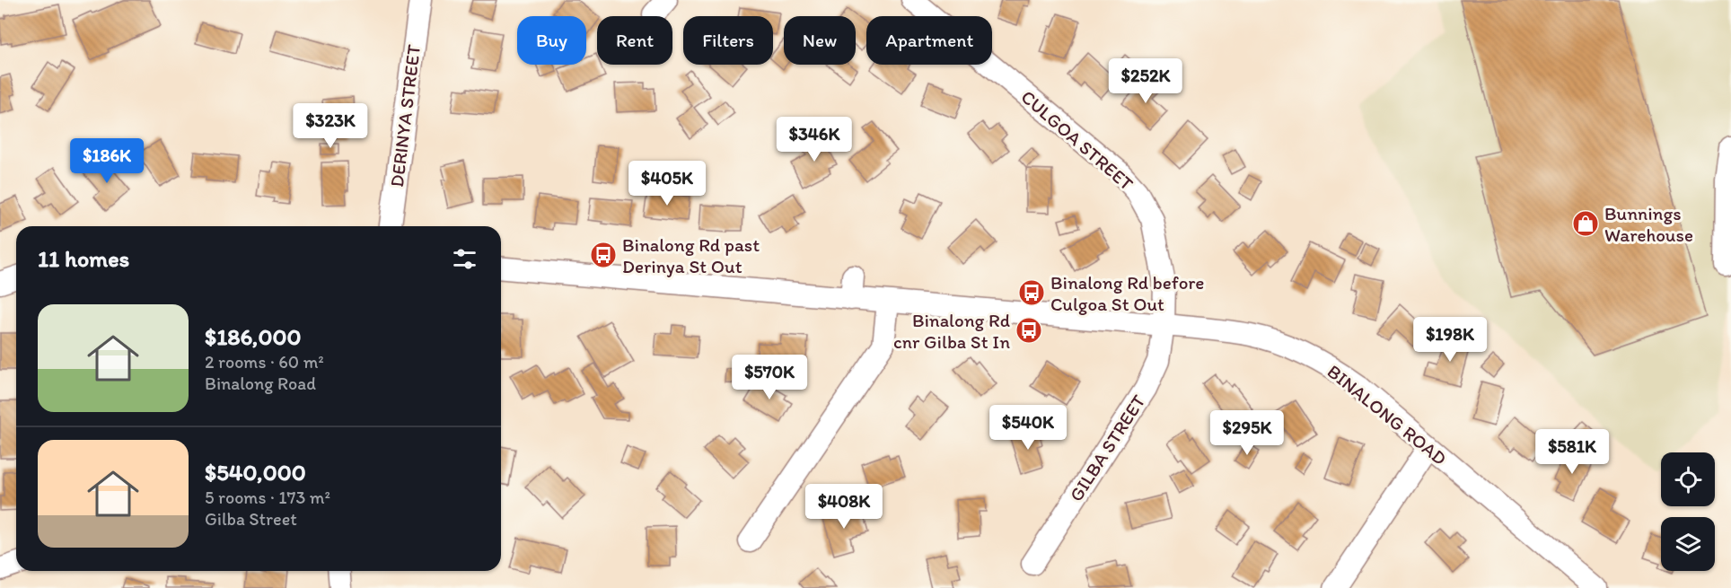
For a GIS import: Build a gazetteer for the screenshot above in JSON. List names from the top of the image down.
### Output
{
  "streets": {
    "street": [
      "DERINYA STREET",
      "CULGOA STREET",
      "BINALONG ROAD",
      "GILBA STREET"
    ]
  },
  "crossings": [
    ["CULGOA STREET", "BINALONG ROAD"],
    ["CULGOA STREET", "GILBA STREET"],
    ["BINALONG ROAD", "GILBA STREET"]
  ],
  "places": {
    "shop": ["Bunnings Warehouse"],
    "bus stop": ["Binalong Rd past Derinya St Out", "Binalong Rd before Culgoa St Out", "Binalong Rd cnr Gilba St In"]
  },
  "page": {
    "chip": [
      "Buy",
      "Rent",
      "Filters",
      "New",
      "Apartment"
    ],
    "price": [
      "$252K",
      "$323K",
      "$346K",
      "$186K",
      "$405K",
      "$198K",
      "$570K",
      "$540K",
      "$295K",
      "$581K",
      "$408K"
    ],
    "heading": "11 homes",
    "list": [
      {
        "name": "$186,000",
        "note": "2 rooms · 60 m² · Binalong Road"
      },
      {
        "name": "$540,000",
        "note": "5 rooms · 173 m² · Gilba Street"
      }
    ]
  }
}
